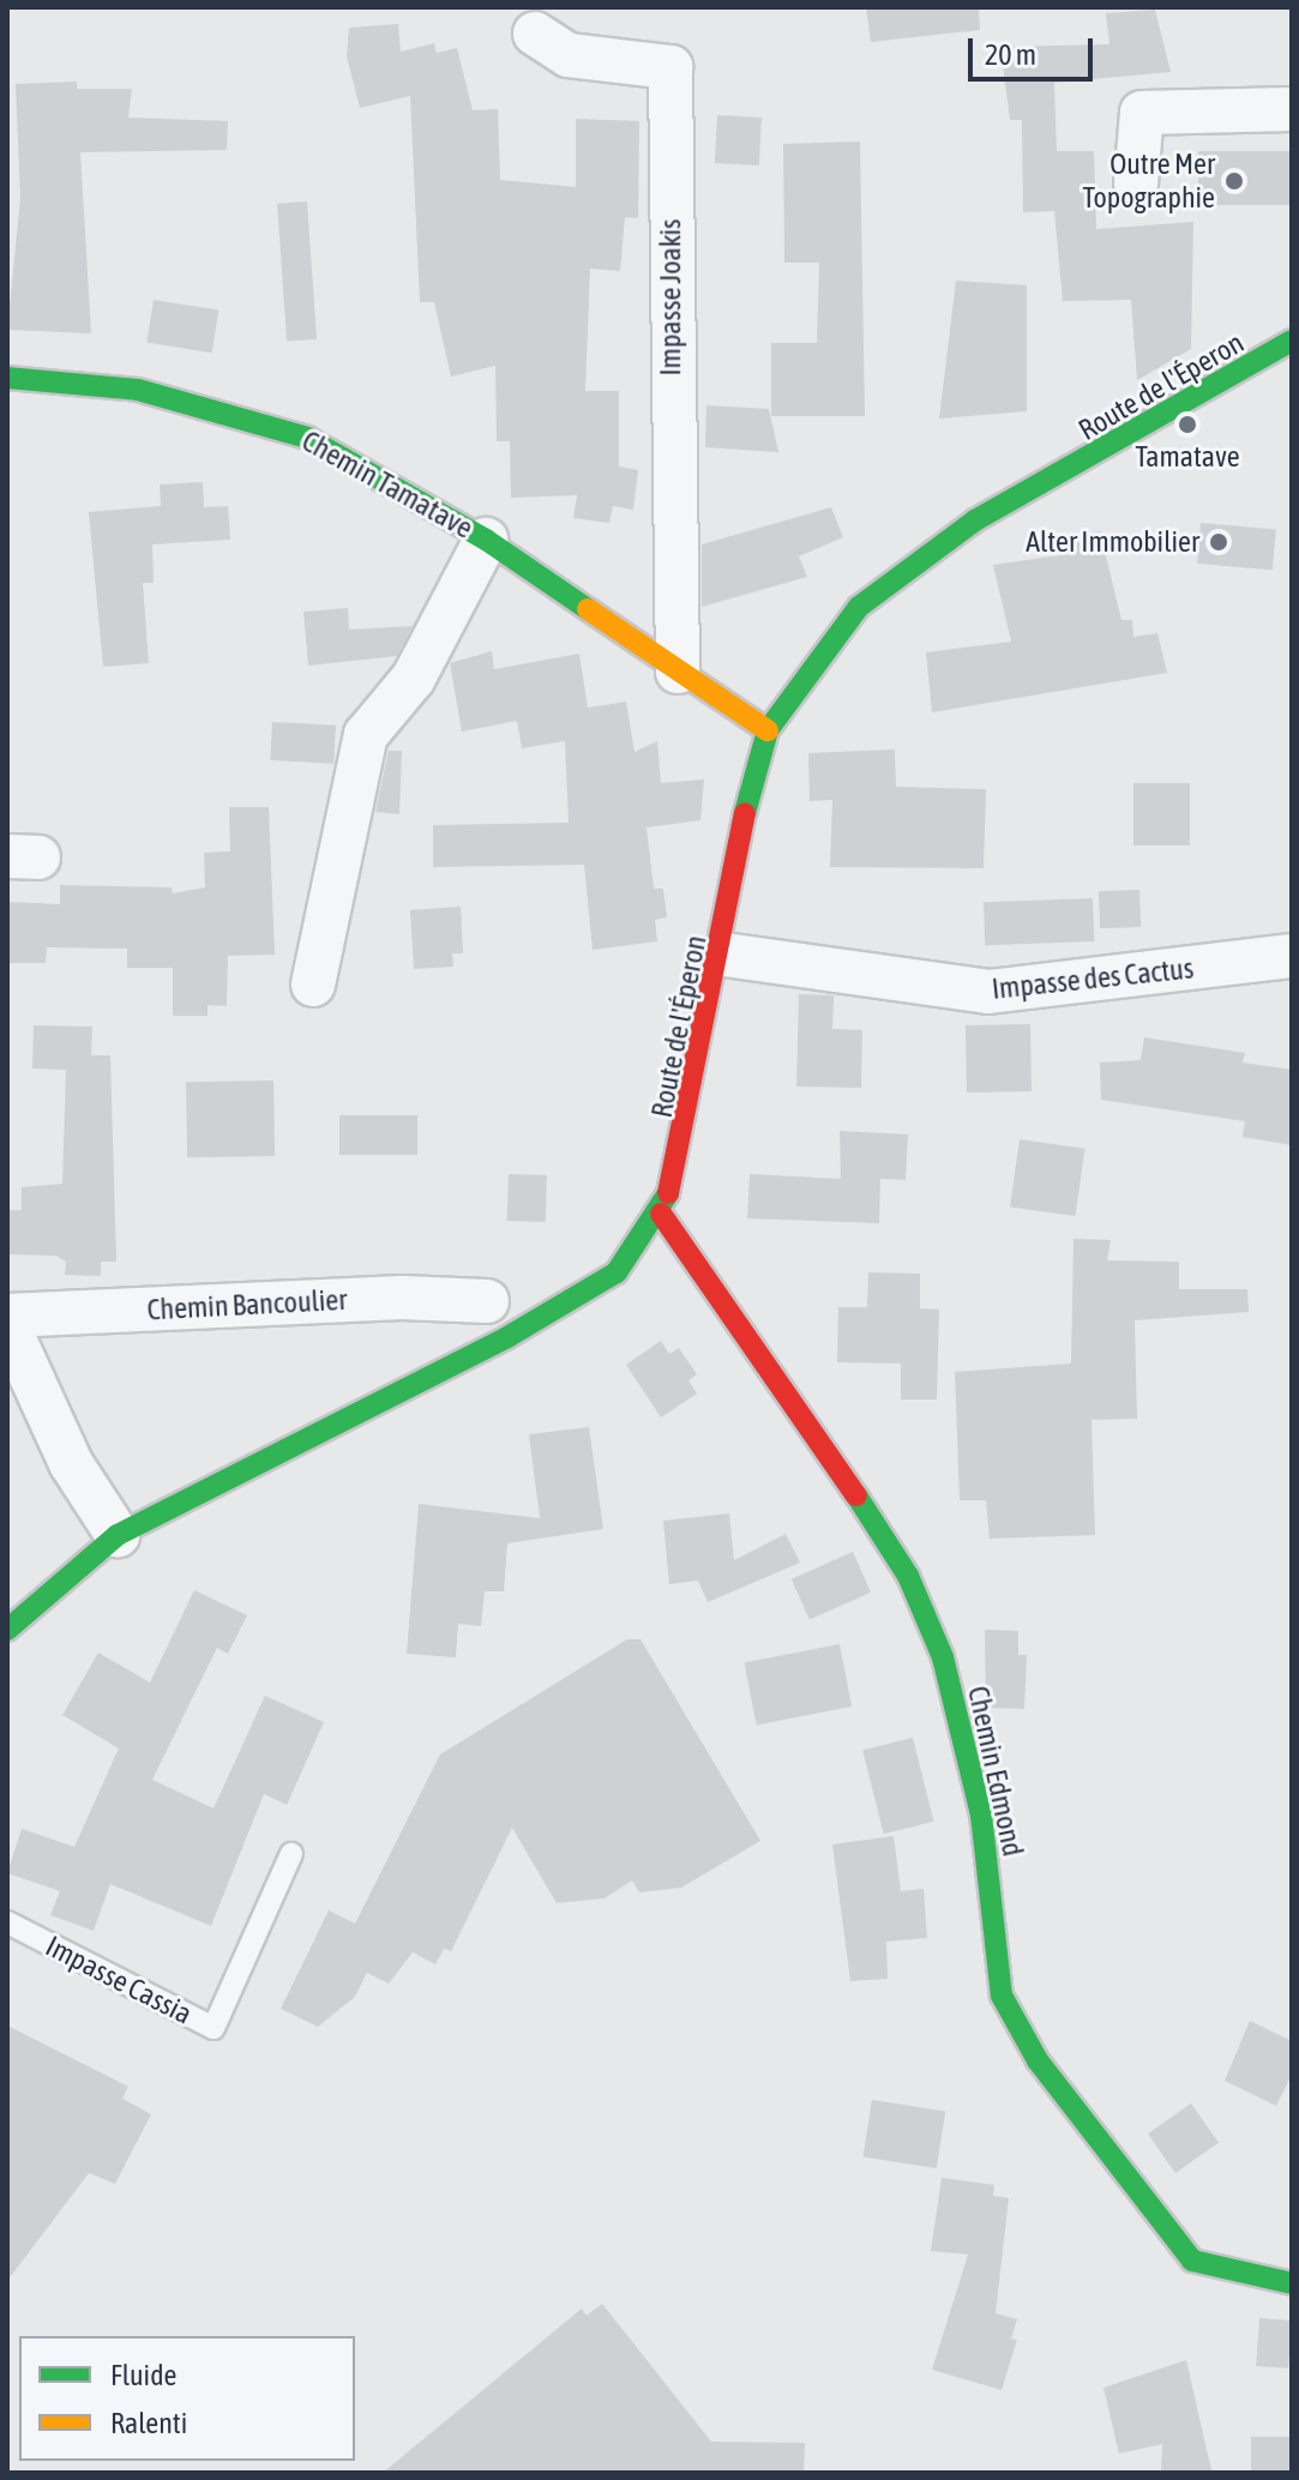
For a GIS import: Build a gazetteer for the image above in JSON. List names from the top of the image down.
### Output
{
  "streets": {
    "street": [
      "Impasse Joakis",
      "Route de l'Éperon",
      "Chemin Tamatave",
      "Impasse des Cactus",
      "Chemin Bancoulier",
      "Chemin Edmond"
    ],
    "lane": ["Impasse Cassia"]
  },
  "crossings": [
    ["Impasse Joakis", "Chemin Tamatave"],
    ["Route de l'Éperon", "Chemin Tamatave"],
    ["Route de l'Éperon", "Impasse des Cactus"],
    ["Route de l'Éperon", "Chemin Edmond"]
  ],
  "places": ["Outre Mer Topographie", "Tamatave", "Alter Immobilier"],
  "legend": ["Fluide", "Ralenti"],
  "scale_bar": "20 m"
}
